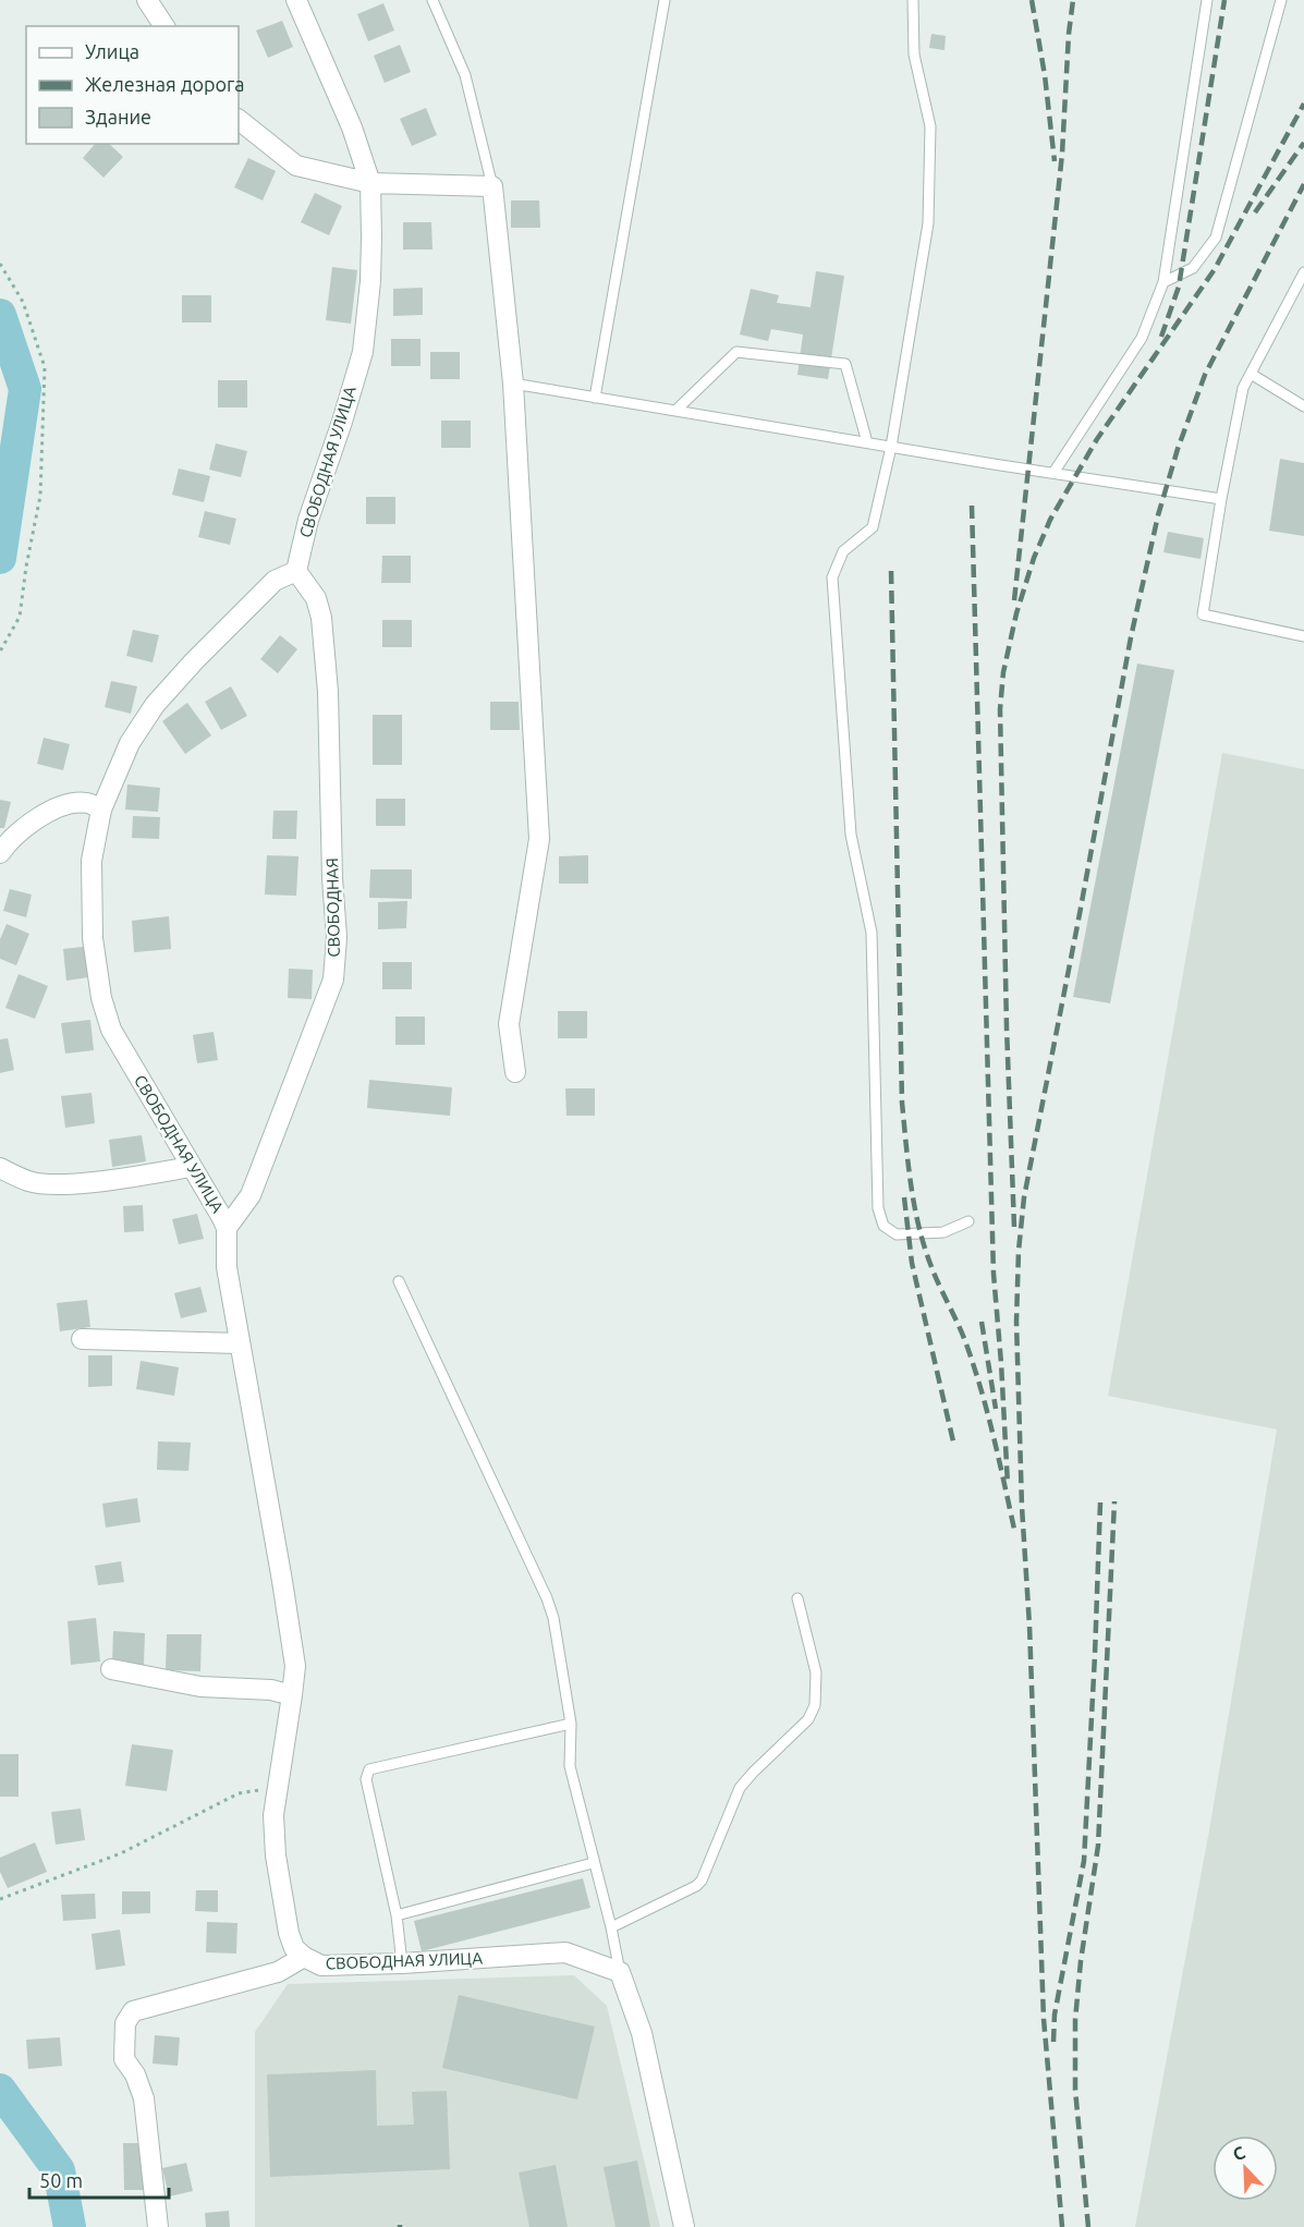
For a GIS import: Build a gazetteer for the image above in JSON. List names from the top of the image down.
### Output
{
  "streets": {
    "street": ["СВОБОДНАЯ УЛИЦА", "СВОБОДНАЯ"]
  },
  "crossings": [
    ["СВОБОДНАЯ УЛИЦА", "СВОБОДНАЯ"]
  ],
  "legend": ["Улица", "Железная дорога", "Здание"],
  "scale_bar": "50 m",
  "north": "top left"
}
